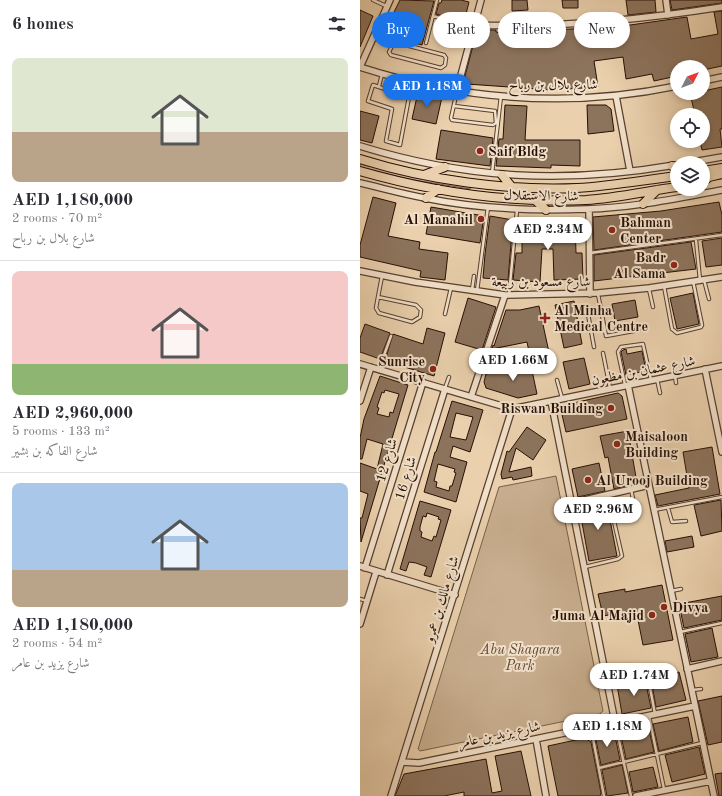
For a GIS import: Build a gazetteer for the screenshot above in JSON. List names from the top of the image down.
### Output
{
  "streets": {
    "main road": ["شارع الاستقلال"],
    "street": [
      "شارع بلال بن رباح",
      "شارع مسعود بن ربيعة",
      "شارع عثمان بن مظعون",
      "شارع 12",
      "شارع 16",
      "شارع مالك بن عمرو",
      "شارع يزيد بن عامر"
    ]
  },
  "crossings": [
    ["شارع عثمان بن مظعون", "شارع 12"],
    ["شارع عثمان بن مظعون", "شارع 16"],
    ["شارع عثمان بن مظعون", "شارع مالك بن عمرو"],
    ["شارع مالك بن عمرو", "شارع يزيد بن عامر"]
  ],
  "parks": ["Abu Shagara Park"],
  "places": {
    "other": [
      "Saif Bldg",
      "Al Manahil",
      "Bahman Center",
      "Badr Al Sama",
      "Sunrise City",
      "Riswan Building",
      "Maisaloon Building",
      "Al Urooj Building",
      "Divya",
      "Juma Al Majid"
    ],
    "health": ["Al Minha Medical Centre"]
  },
  "north": "top right",
  "page": {
    "heading": "6 homes",
    "chip": [
      "Buy",
      "Rent",
      "Filters",
      "New"
    ],
    "list": [
      {
        "name": "AED 1,180,000",
        "note": "2 rooms · 70 m² · شارع بلال بن رباح"
      },
      {
        "name": "AED 2,960,000",
        "note": "5 rooms · 133 m² · شارع الفاكه بن بشير"
      },
      {
        "name": "AED 1,180,000",
        "note": "2 rooms · 54 m² · شارع يزيد بن عامر"
      }
    ],
    "price": [
      "AED 1.18M",
      "AED 2.34M",
      "AED 1.66M",
      "AED 2.96M",
      "AED 1.74M",
      "AED 1.18M"
    ]
  }
}
